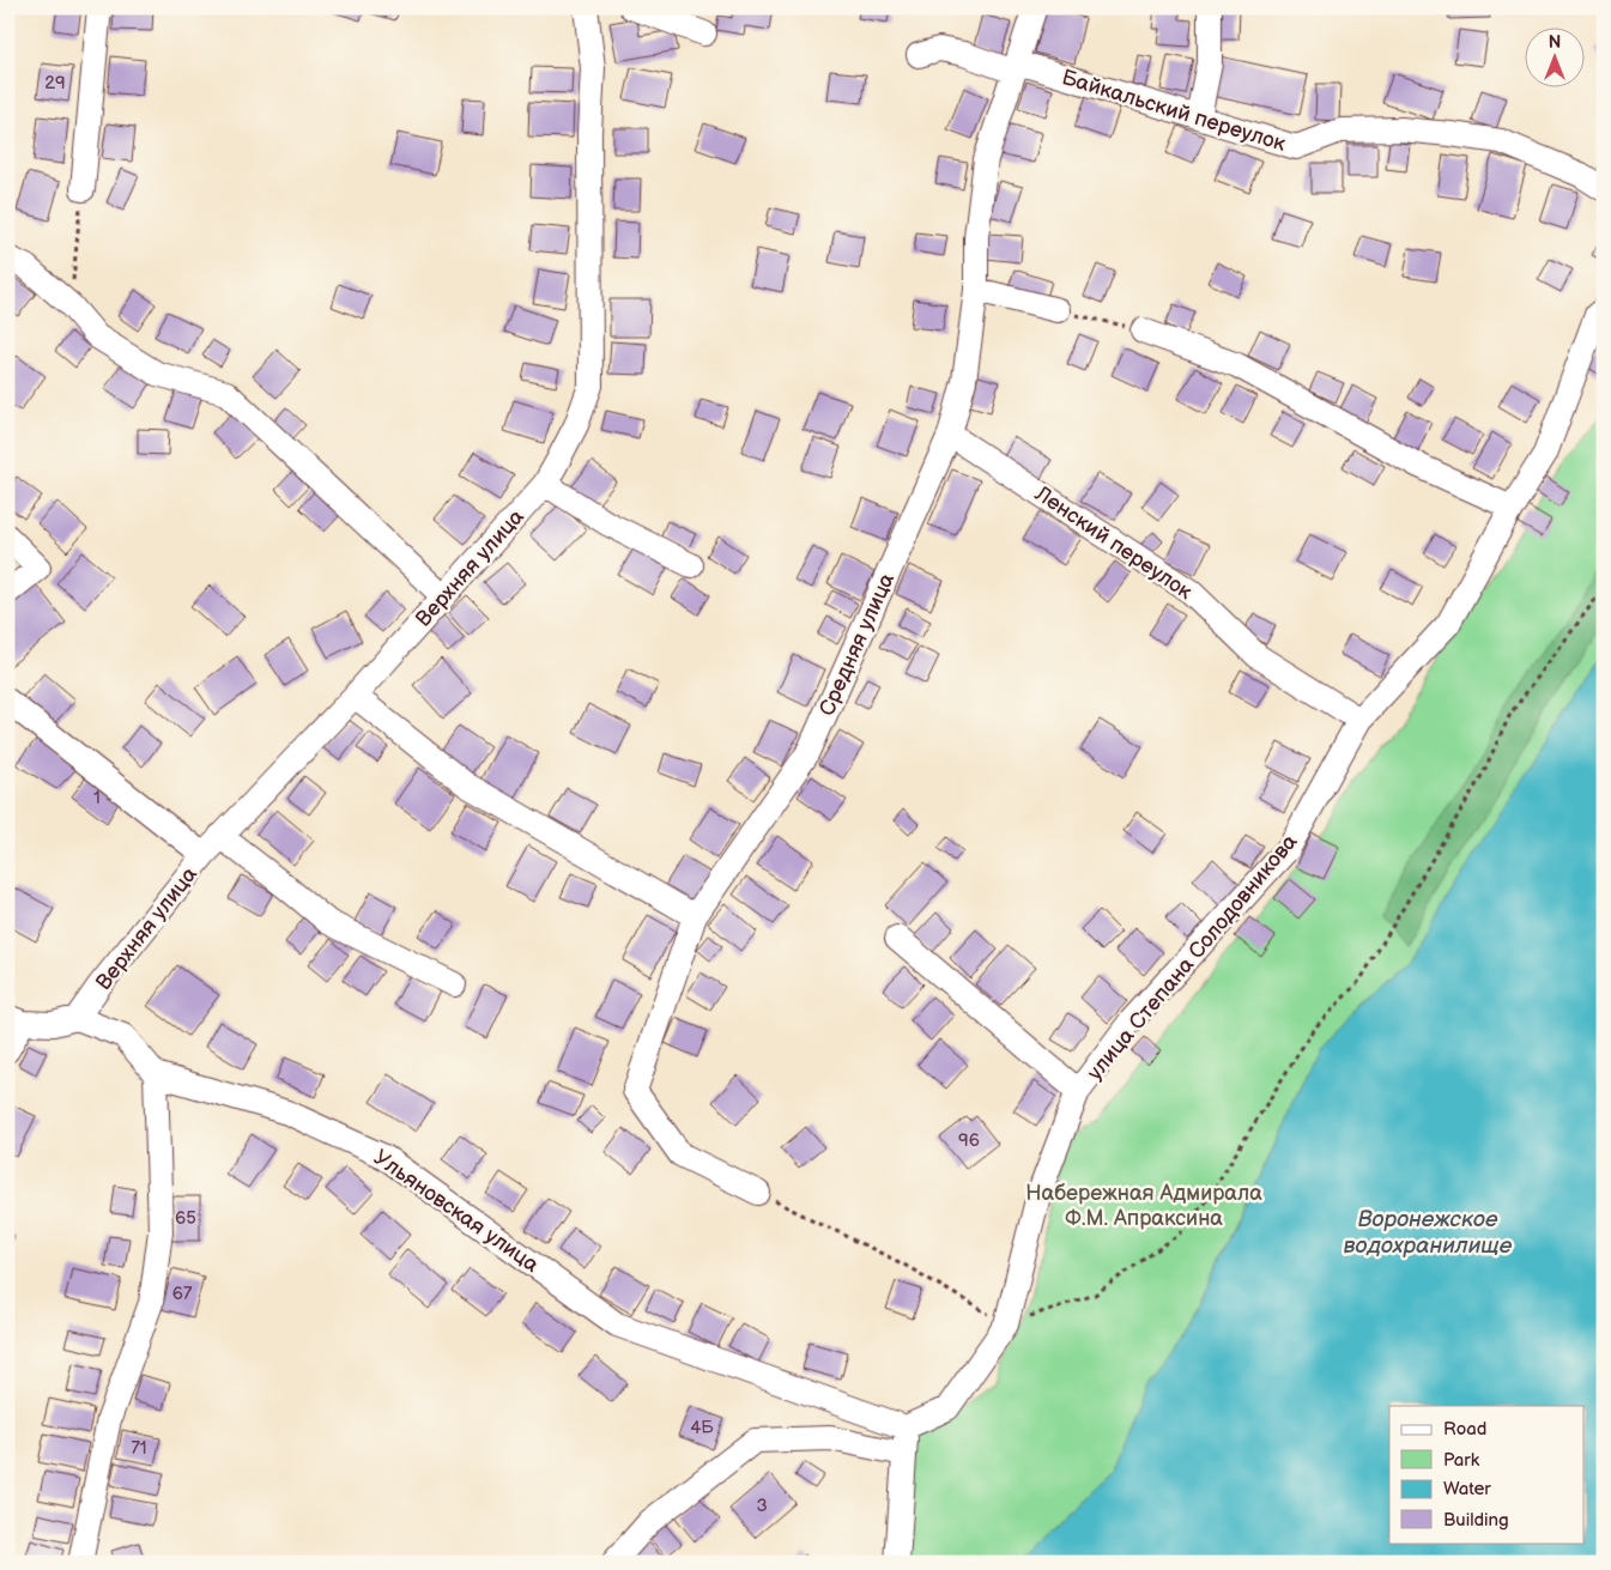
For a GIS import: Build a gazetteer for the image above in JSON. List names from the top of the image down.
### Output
{
  "streets": {
    "street": [
      "Байкальский переулок",
      "Ленский переулок",
      "Верхняя улица",
      "Средняя улица",
      "улица Степана Солодовникова",
      "Ульяновская улица"
    ]
  },
  "crossings": [
    ["Байкальский переулок", "Средняя улица"],
    ["Ленский переулок", "Средняя улица"],
    ["Ленский переулок", "улица Степана Солодовникова"],
    ["улица Степана Солодовникова", "Ульяновская улица"]
  ],
  "water": ["Воронежское водохранилище"],
  "parks": ["Набережная Адмирала Ф.М. Апраксина"],
  "house_numbers": [
    "29",
    "1",
    "96",
    "65",
    "67",
    "4Б",
    "71",
    "3"
  ],
  "legend": [
    "Road",
    "Park",
    "Water",
    "Building"
  ],
  "north": "top"
}
